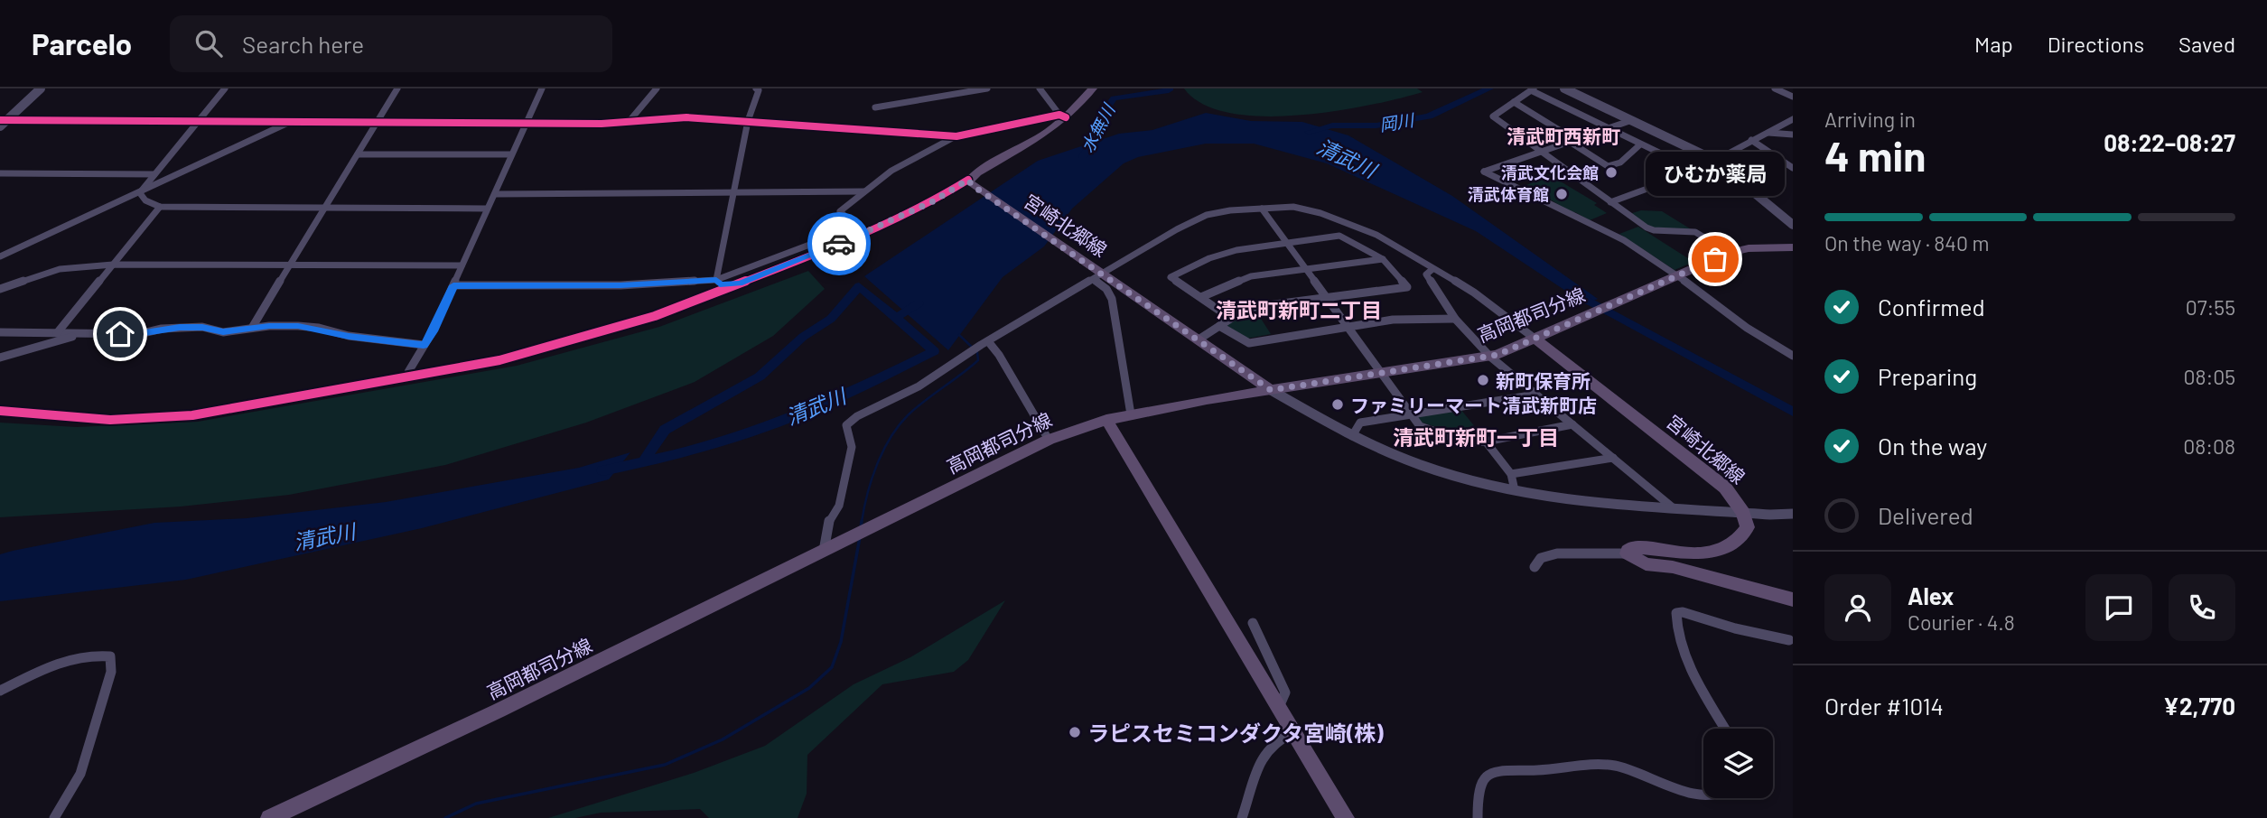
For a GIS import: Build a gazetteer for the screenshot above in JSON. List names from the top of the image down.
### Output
{
  "streets": {
    "main road": ["宮崎北郷線", "高岡都司分線"]
  },
  "crossings": [
    ["宮崎北郷線", "高岡都司分線"]
  ],
  "districts": ["清武町西新町", "清武町新町二丁目", "清武町新町一丁目"],
  "water": ["岡川", "水無川", "清武川"],
  "places": [
    "清武文化会館",
    "清武体育館",
    "ひむか薬局",
    "新町保育所",
    "ファミリーマート清武新町店",
    "ラピスセミコンダクタ宮崎(株)"
  ],
  "page": {
    "header": "Parcelo",
    "search": "Search here",
    "nav": ["Map", "Directions", "Saved"],
    "heading": ["4 min", "Arriving in", "08:22–08:27"],
    "panel": [
      "Alex",
      "Courier · 4.8",
      "Order #1014",
      "¥2,770"
    ],
    "bubble": "ひむか薬局",
    "bar": "On the way · 840 m",
    "list": [
      ["Confirmed", "07:55"],
      ["Preparing", "08:05"],
      ["On the way", "08:08"],
      "Delivered"
    ]
  }
}
